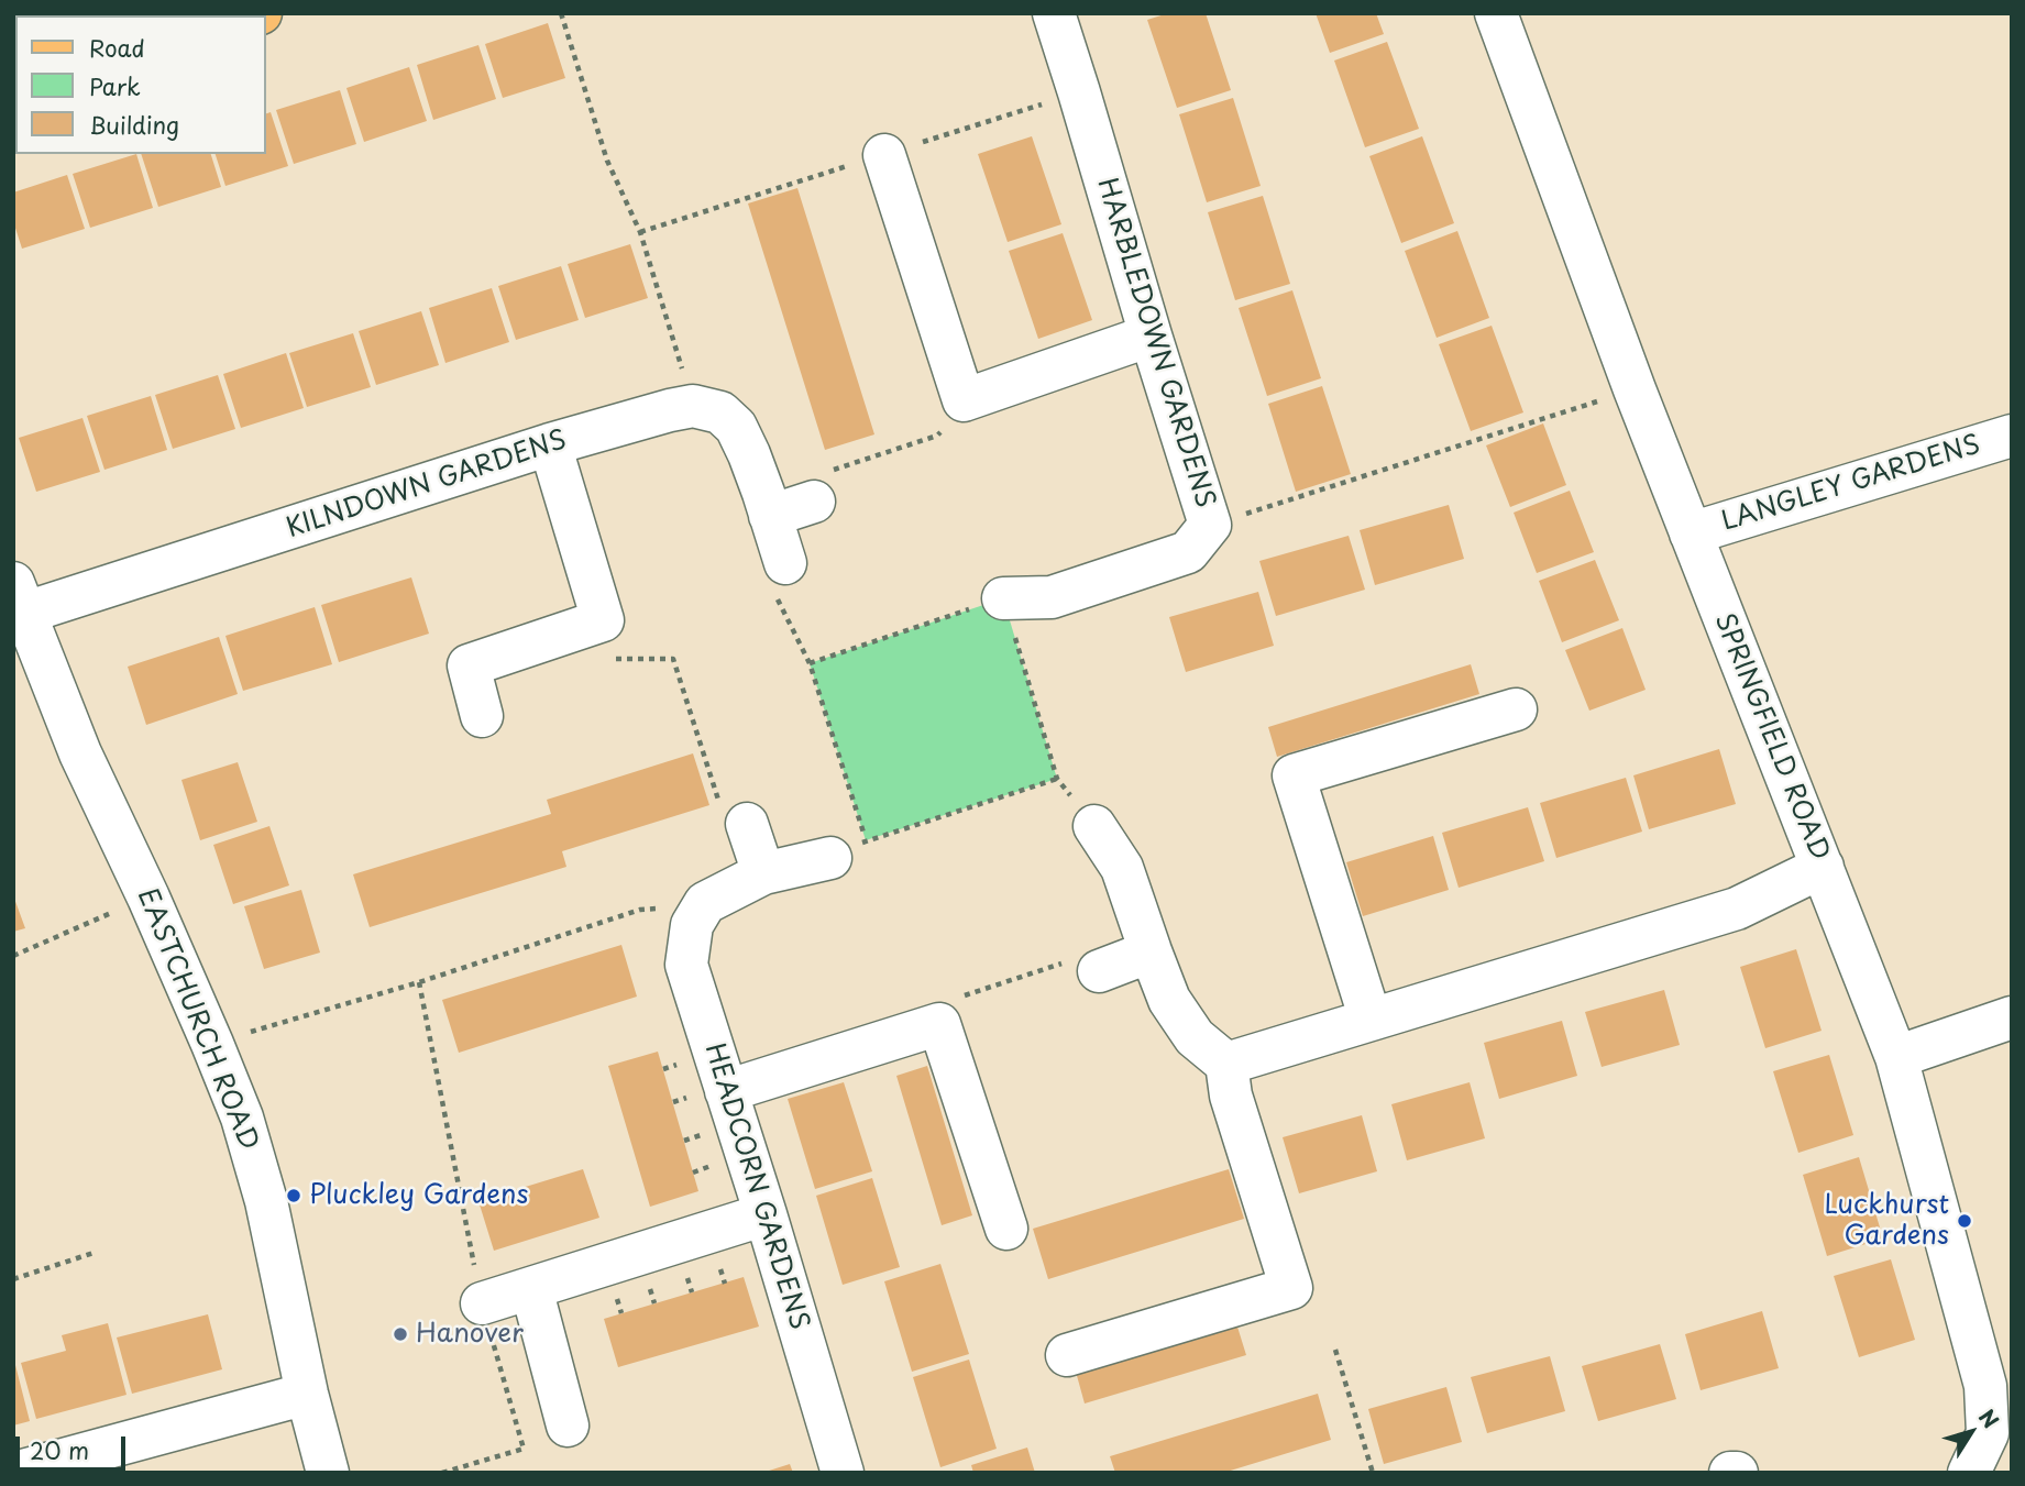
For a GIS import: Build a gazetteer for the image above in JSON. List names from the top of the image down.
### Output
{
  "streets": {
    "street": [
      "HARBLEDOWN GARDENS",
      "LANGLEY GARDENS",
      "KILNDOWN GARDENS",
      "SPRINGFIELD ROAD",
      "EASTCHURCH ROAD",
      "HEADCORN GARDENS"
    ]
  },
  "crossings": [
    ["LANGLEY GARDENS", "SPRINGFIELD ROAD"],
    ["KILNDOWN GARDENS", "EASTCHURCH ROAD"]
  ],
  "places": ["Pluckley Gardens", "Luckhurst Gardens", "Hanover"],
  "legend": ["Road", "Park", "Building"],
  "scale_bar": "20 m",
  "north": "top right"
}
